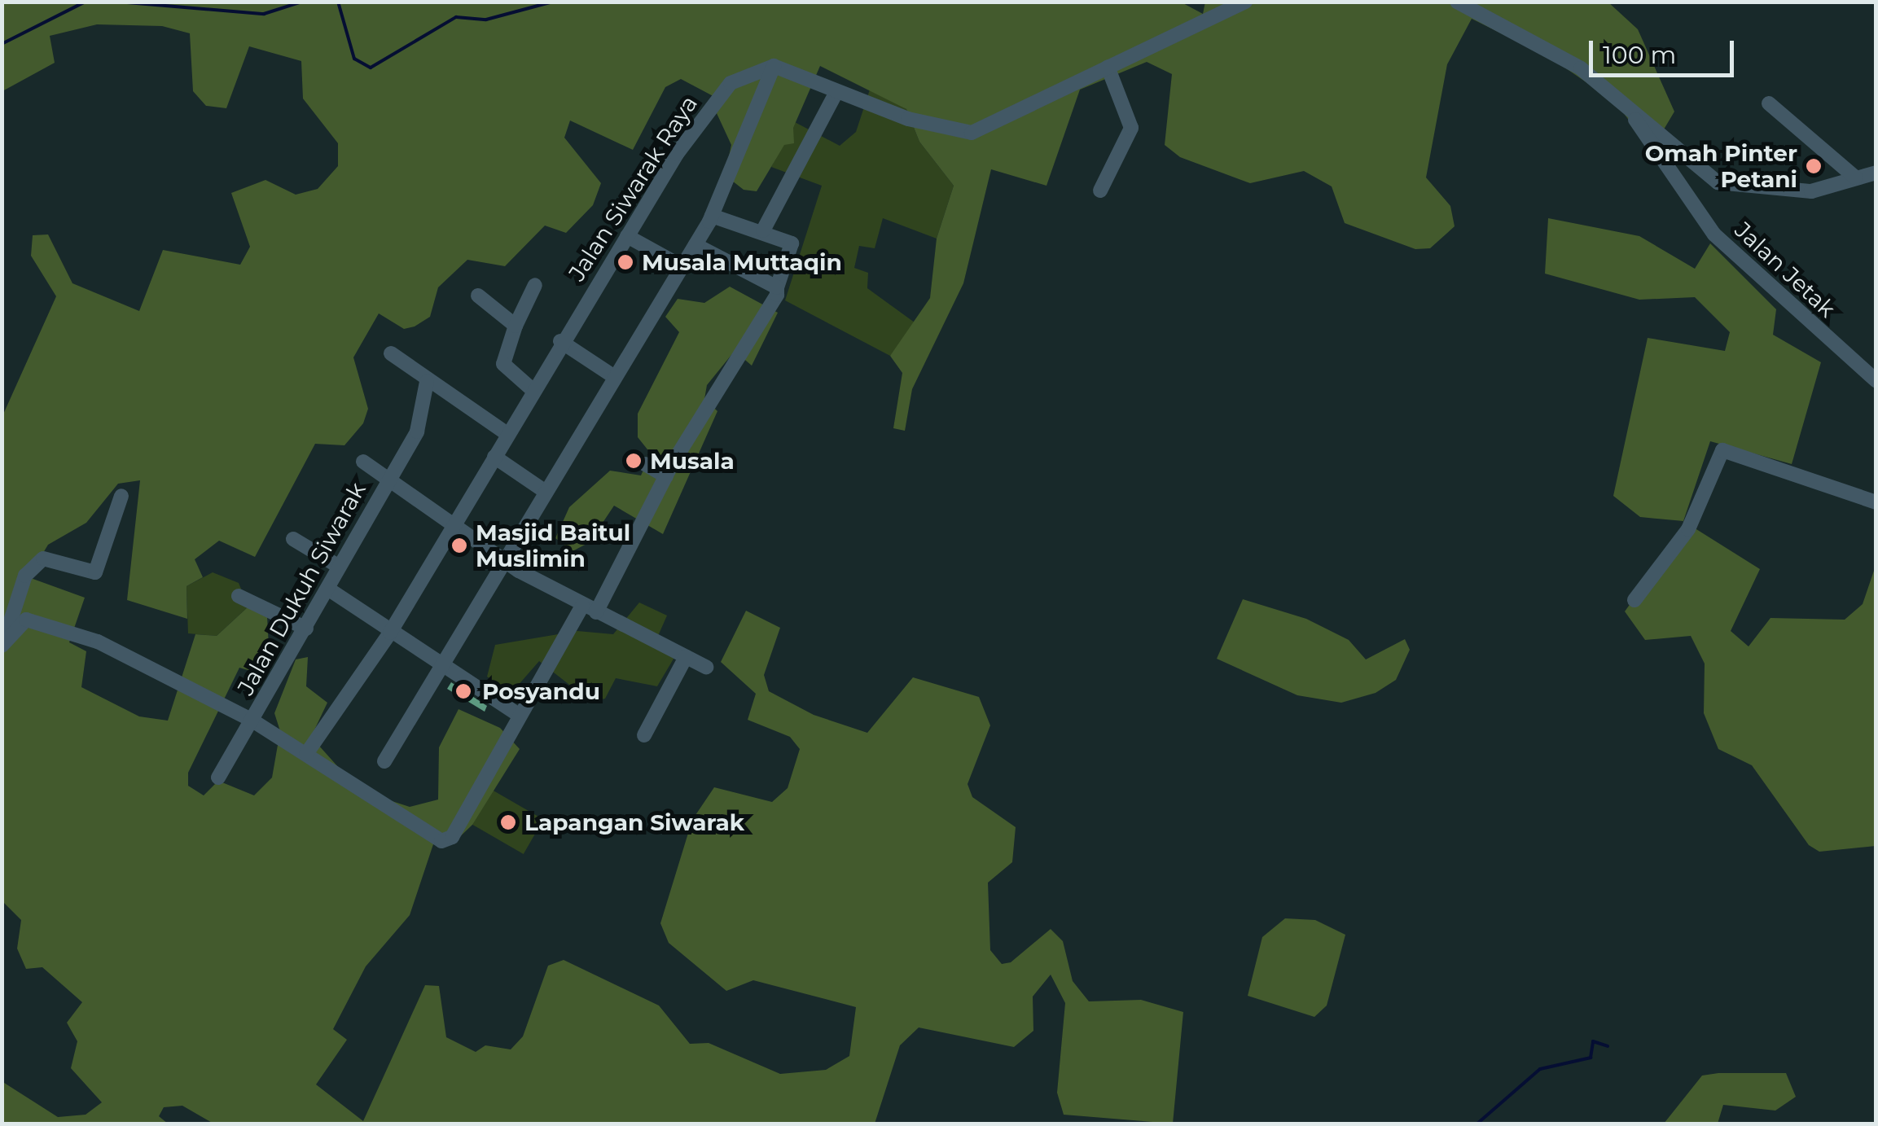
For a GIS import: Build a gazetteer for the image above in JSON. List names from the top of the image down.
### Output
{
  "streets": {
    "street": ["Jalan Siwarak Raya", "Jalan Jetak", "Jalan Dukuh Siwarak"]
  },
  "crossings": [
    ["Jalan Siwarak Raya", "Jalan Dukuh Siwarak"]
  ],
  "places": [
    "Omah Pinter Petani",
    "Musala Muttaqin",
    "Musala",
    "Masjid Baitul Muslimin",
    "Posyandu",
    "Lapangan Siwarak"
  ],
  "scale_bar": "100 m"
}
